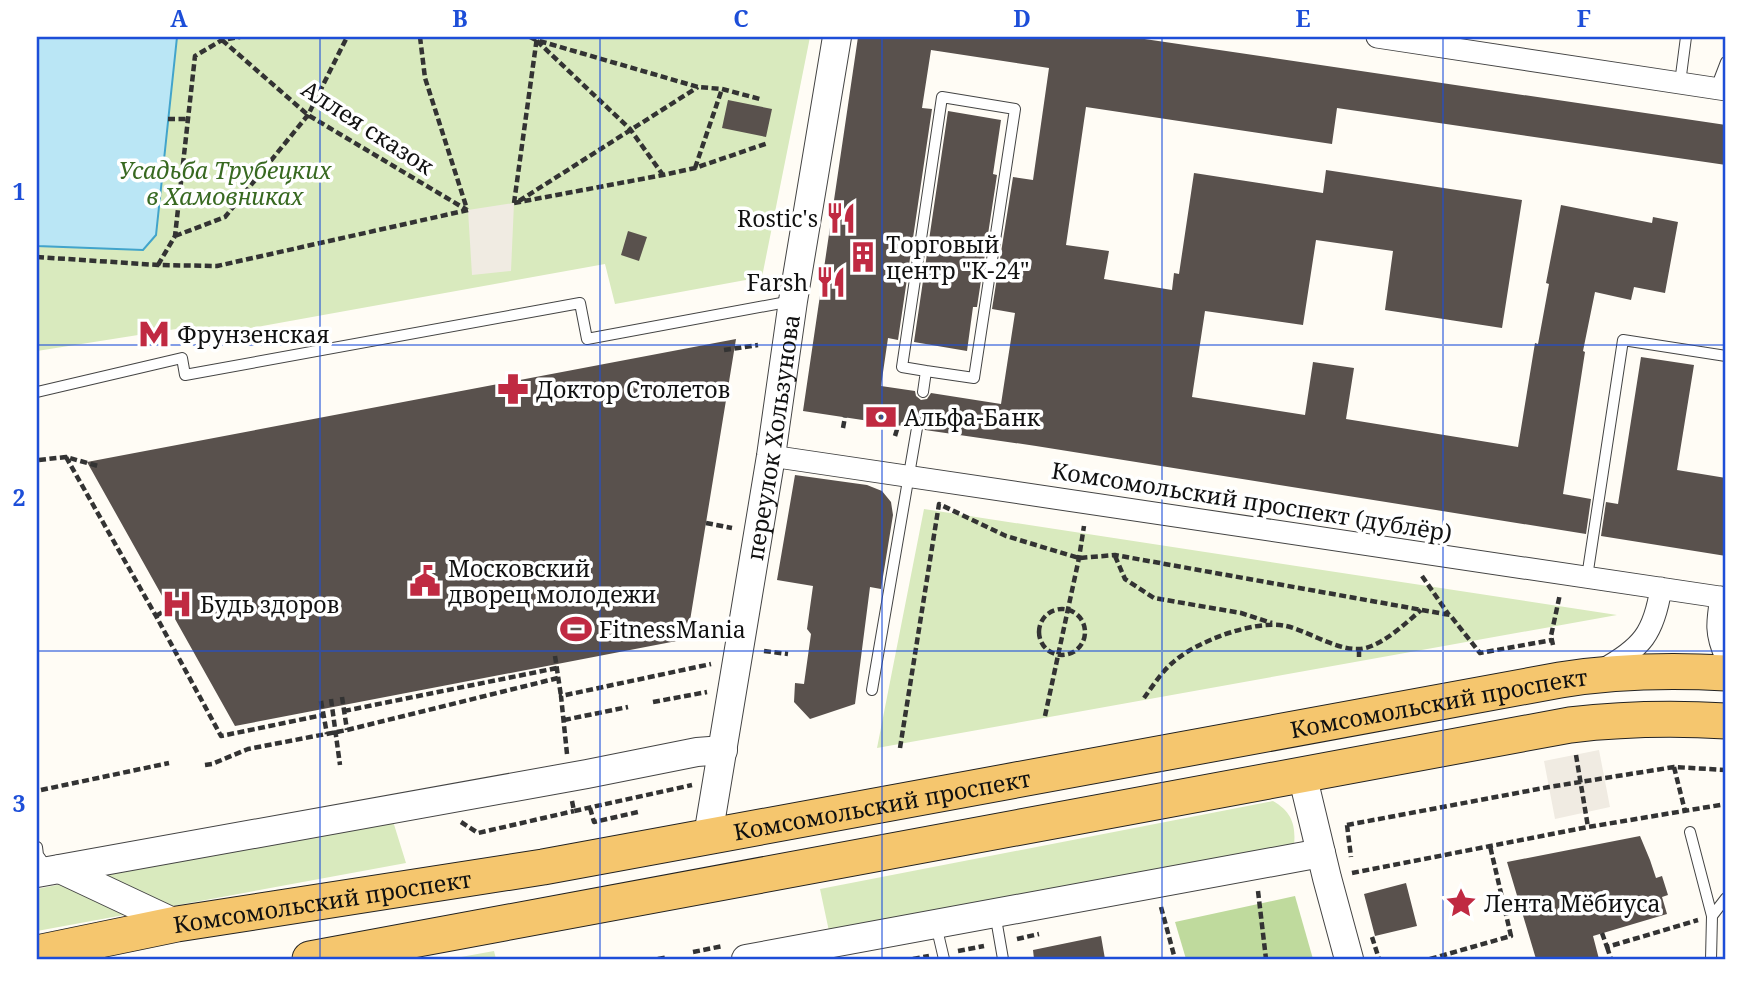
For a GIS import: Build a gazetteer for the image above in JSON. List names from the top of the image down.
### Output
{
  "streets": {
    "main road": ["Комсомольский проспект"],
    "street": ["переулок Хользунова", "Комсомольский проспект (дублёр)"],
    "path": ["Аллея сказок"]
  },
  "crossings": [
    ["переулок Хользунова", "Комсомольский проспект (дублёр)"],
    ["переулок Хользунова", "Комсомольский проспект"]
  ],
  "parks": ["Усадьба Трубецких в Хамовниках"],
  "places": {
    "restaurant": ["Rostic's", "Farsh"],
    "building": ["Торговый центр \"К-24\""],
    "metro station": ["Фрунзенская"],
    "pharmacy": ["Доктор Столетов"],
    "bank": ["Альфа-Банк"],
    "public building": ["Московский дворец молодежи"],
    "hospital": ["Будь здоров"],
    "sports": ["FitnessMania"],
    "place": ["Лента Мёбиуса"]
  },
  "grid": {
    "columns": [
      "A",
      "B",
      "C",
      "D",
      "E",
      "F"
    ],
    "rows": ["1", "2", "3"]
  }
}
